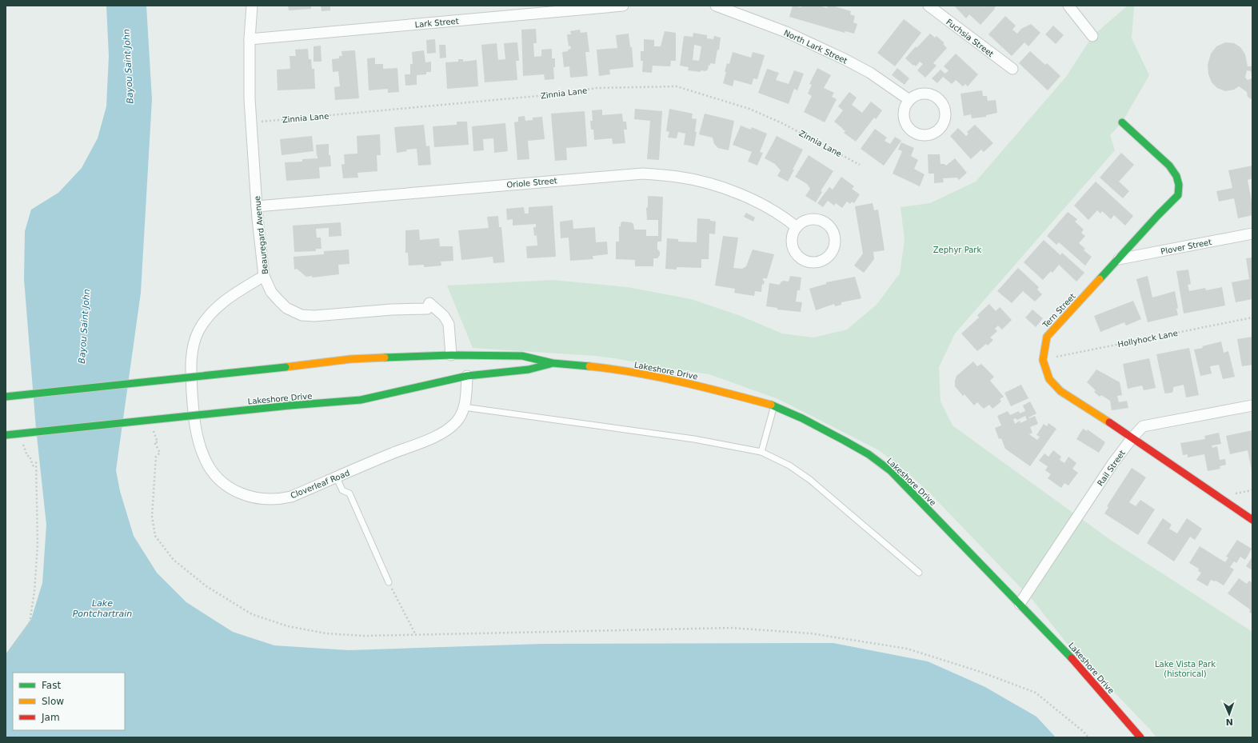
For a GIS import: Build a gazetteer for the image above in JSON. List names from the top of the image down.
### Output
{
  "streets": {
    "street": [
      "Lark Street",
      "Fuchsia Street",
      "North Lark Street",
      "Oriole Street",
      "Beauregard Avenue",
      "Plover Street",
      "Tern Street",
      "Lakeshore Drive",
      "Rail Street",
      "Cloverleaf Road"
    ],
    "path": ["Zinnia Lane", "Hollyhock Lane"]
  },
  "crossings": [
    ["Lark Street", "Beauregard Avenue"],
    ["Zinnia Lane", "Beauregard Avenue"],
    ["Oriole Street", "Beauregard Avenue"],
    ["Beauregard Avenue", "Lakeshore Drive"],
    ["Beauregard Avenue", "Cloverleaf Road"],
    ["Plover Street", "Tern Street"],
    ["Tern Street", "Hollyhock Lane"],
    ["Tern Street", "Rail Street"],
    ["Lakeshore Drive", "Rail Street"],
    ["Lakeshore Drive", "Cloverleaf Road"]
  ],
  "water": ["Bayou Saint John", "Lake Pontchartrain"],
  "parks": ["Zephyr Park", "Lake Vista Park (historical)"],
  "legend": ["Fast", "Slow", "Jam"],
  "north": "bottom"
}
